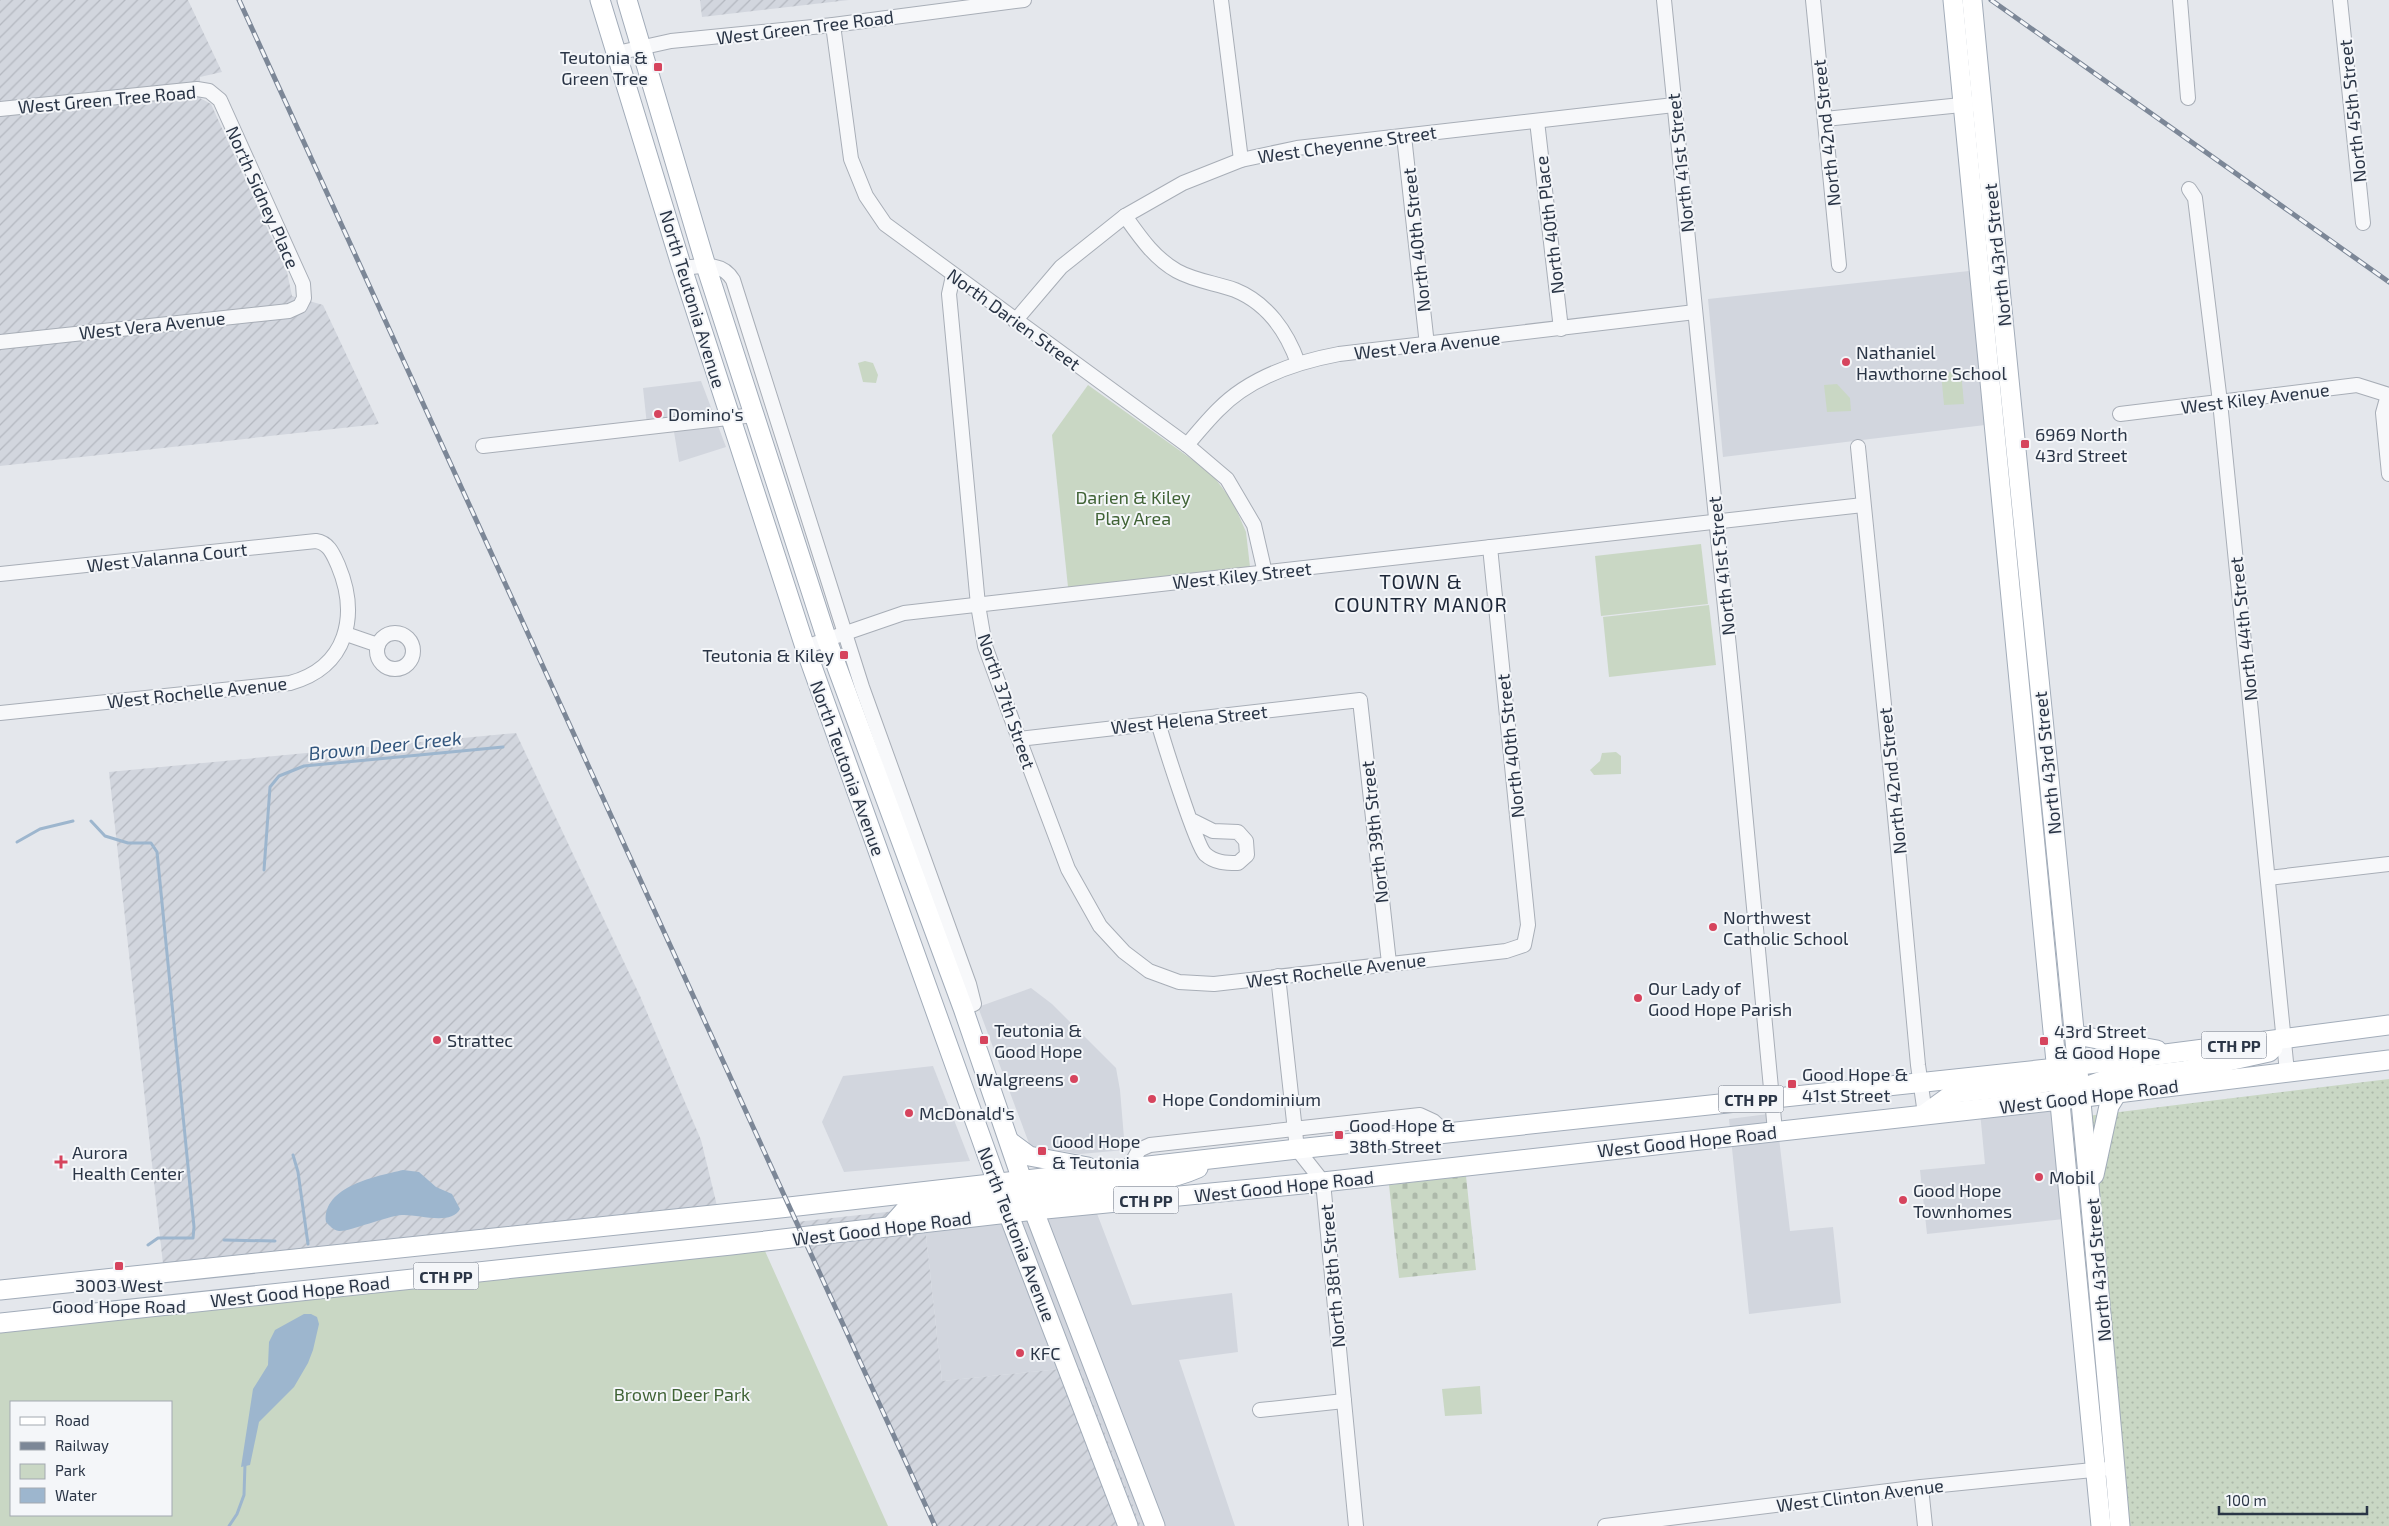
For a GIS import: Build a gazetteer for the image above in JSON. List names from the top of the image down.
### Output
{
  "streets": {
    "main road": [
      "North 43rd Street",
      "North Teutonia Avenue",
      "CTH PP",
      "West Good Hope Road"
    ],
    "street": [
      "West Green Tree Road",
      "North 45th Street",
      "North 42nd Street",
      "West Cheyenne Street",
      "North 41st Street",
      "North Sidney Place",
      "North 40th Place",
      "North 40th Street",
      "North Darien Street",
      "West Vera Avenue",
      "West Kiley Avenue",
      "West Valanna Court",
      "West Kiley Street",
      "North 44th Street",
      "West Rochelle Avenue",
      "North 37th Street",
      "West Helena Street",
      "North 39th Street",
      "North 38th Street",
      "West Clinton Avenue"
    ]
  },
  "crossings": [
    ["West Green Tree Road", "North Sidney Place"],
    ["West Green Tree Road", "North Teutonia Avenue"],
    ["West Green Tree Road", "North Darien Street"],
    ["North 42nd Street", "West Kiley Street"],
    ["North 42nd Street", "West Good Hope Road"],
    ["West Cheyenne Street", "North 41st Street"],
    ["West Cheyenne Street", "North 40th Place"],
    ["West Cheyenne Street", "North 40th Street"],
    ["West Cheyenne Street", "North Darien Street"],
    ["North 41st Street", "West Vera Avenue"],
    ["North 41st Street", "West Kiley Street"],
    ["North 41st Street", "West Good Hope Road"],
    ["North Sidney Place", "West Vera Avenue"],
    ["North 40th Place", "West Vera Avenue"],
    ["North 40th Street", "West Vera Avenue"],
    ["North 40th Street", "West Kiley Street"],
    ["North 40th Street", "West Rochelle Avenue"],
    ["North 43rd Street", "West Good Hope Road"],
    ["North 43rd Street", "West Clinton Avenue"],
    ["North Teutonia Avenue", "West Kiley Street"],
    ["North Teutonia Avenue", "West Good Hope Road"],
    ["North Darien Street", "West Vera Avenue"],
    ["North Darien Street", "West Kiley Street"],
    ["North Darien Street", "North 37th Street"],
    ["West Kiley Avenue", "North 44th Street"],
    ["West Valanna Court", "West Rochelle Avenue"],
    ["West Kiley Street", "North 37th Street"],
    ["North 44th Street", "West Good Hope Road"],
    ["West Rochelle Avenue", "North 37th Street"],
    ["West Rochelle Avenue", "North 39th Street"],
    ["North 37th Street", "West Helena Street"],
    ["West Helena Street", "North 39th Street"],
    ["West Good Hope Road", "North 38th Street"]
  ],
  "districts": ["TOWN & COUNTRY MANOR"],
  "water": ["Brown Deer Creek"],
  "parks": ["Darien & Kiley Play Area", "Brown Deer Park"],
  "places": {
    "transit": [
      "Teutonia & Green Tree",
      "6969 North 43rd Street",
      "Teutonia & Kiley",
      "Teutonia & Good Hope",
      "43rd Street & Good Hope",
      "Good Hope & 41st Street",
      "Good Hope & 38th Street",
      "Good Hope & Teutonia",
      "3003 West Good Hope Road"
    ],
    "other": [
      "Nathaniel Hawthorne School",
      "Domino's",
      "Northwest Catholic School",
      "Our Lady of Good Hope Parish",
      "Strattec",
      "Walgreens",
      "Hope Condominium",
      "McDonald's",
      "Mobil",
      "Good Hope Townhomes",
      "KFC"
    ],
    "health": ["Aurora Health Center"]
  },
  "legend": [
    "Road",
    "Railway",
    "Park",
    "Water"
  ],
  "scale_bar": "100 m"
}
